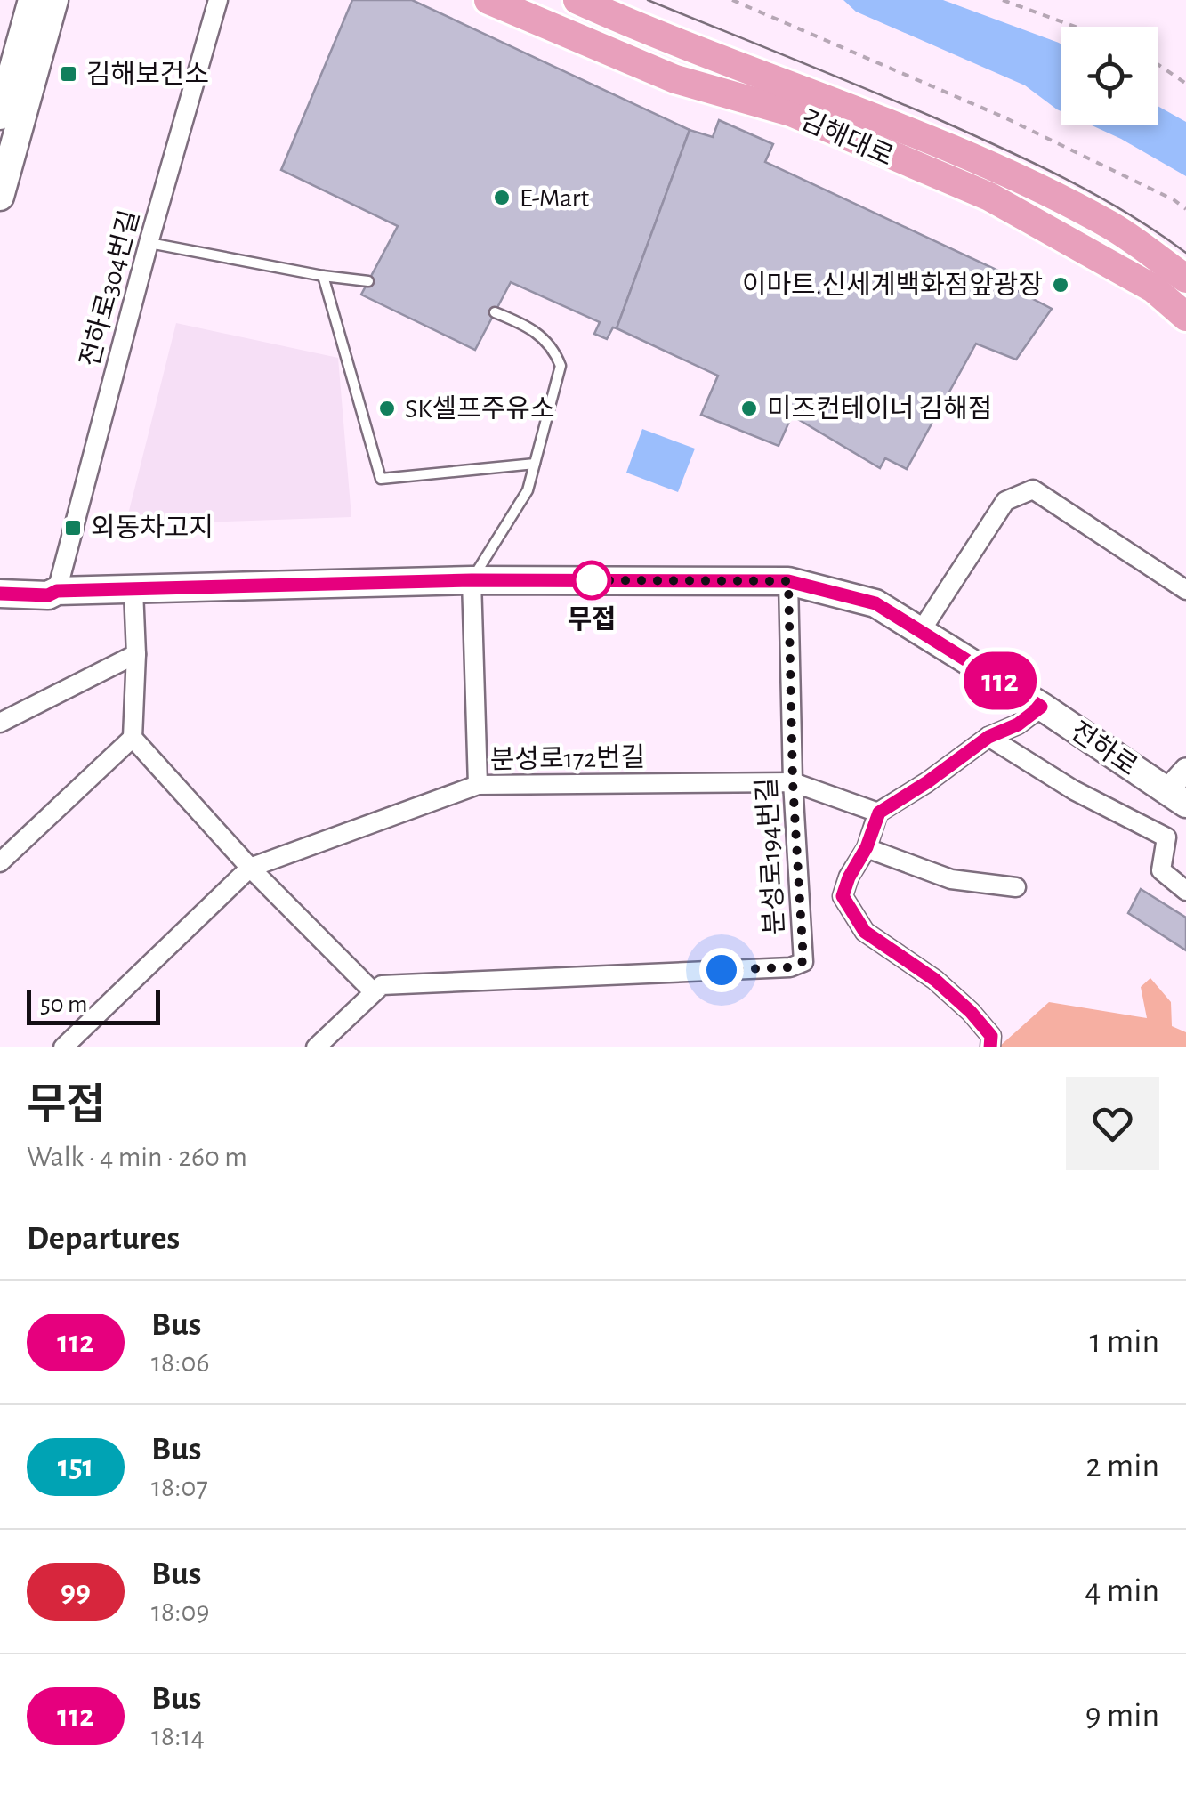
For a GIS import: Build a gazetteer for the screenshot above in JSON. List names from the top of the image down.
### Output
{
  "streets": {
    "main road": ["김해대로", "전하로"],
    "street": ["전하로304번길", "분성로172번길", "분성로194번길"]
  },
  "crossings": [
    ["전하로304번길", "전하로"],
    ["전하로", "분성로172번길"],
    ["전하로", "분성로194번길"],
    ["분성로172번길", "분성로194번길"]
  ],
  "places": {
    "transit": ["김해보건소", "외동차고지"],
    "other": [
      "E-Mart",
      "이마트.신세계백화점앞광장",
      "SK셀프주유소",
      "미즈컨테이너 김해점",
      "무접"
    ]
  },
  "lines": ["bus line 112"],
  "scale_bar": "50 m",
  "page": {
    "on_map": "112",
    "scale": "50 m",
    "heading": [
      ["무접", "Walk · 4 min · 260 m"],
      "Departures"
    ],
    "list": [
      {
        "mark": "112",
        "name": "Bus",
        "note": "18:06",
        "value": "1 min"
      },
      {
        "mark": "151",
        "name": "Bus",
        "note": "18:07",
        "value": "2 min"
      },
      {
        "mark": "99",
        "name": "Bus",
        "note": "18:09",
        "value": "4 min"
      },
      {
        "mark": "112",
        "name": "Bus",
        "note": "18:14",
        "value": "9 min"
      }
    ]
  }
}
